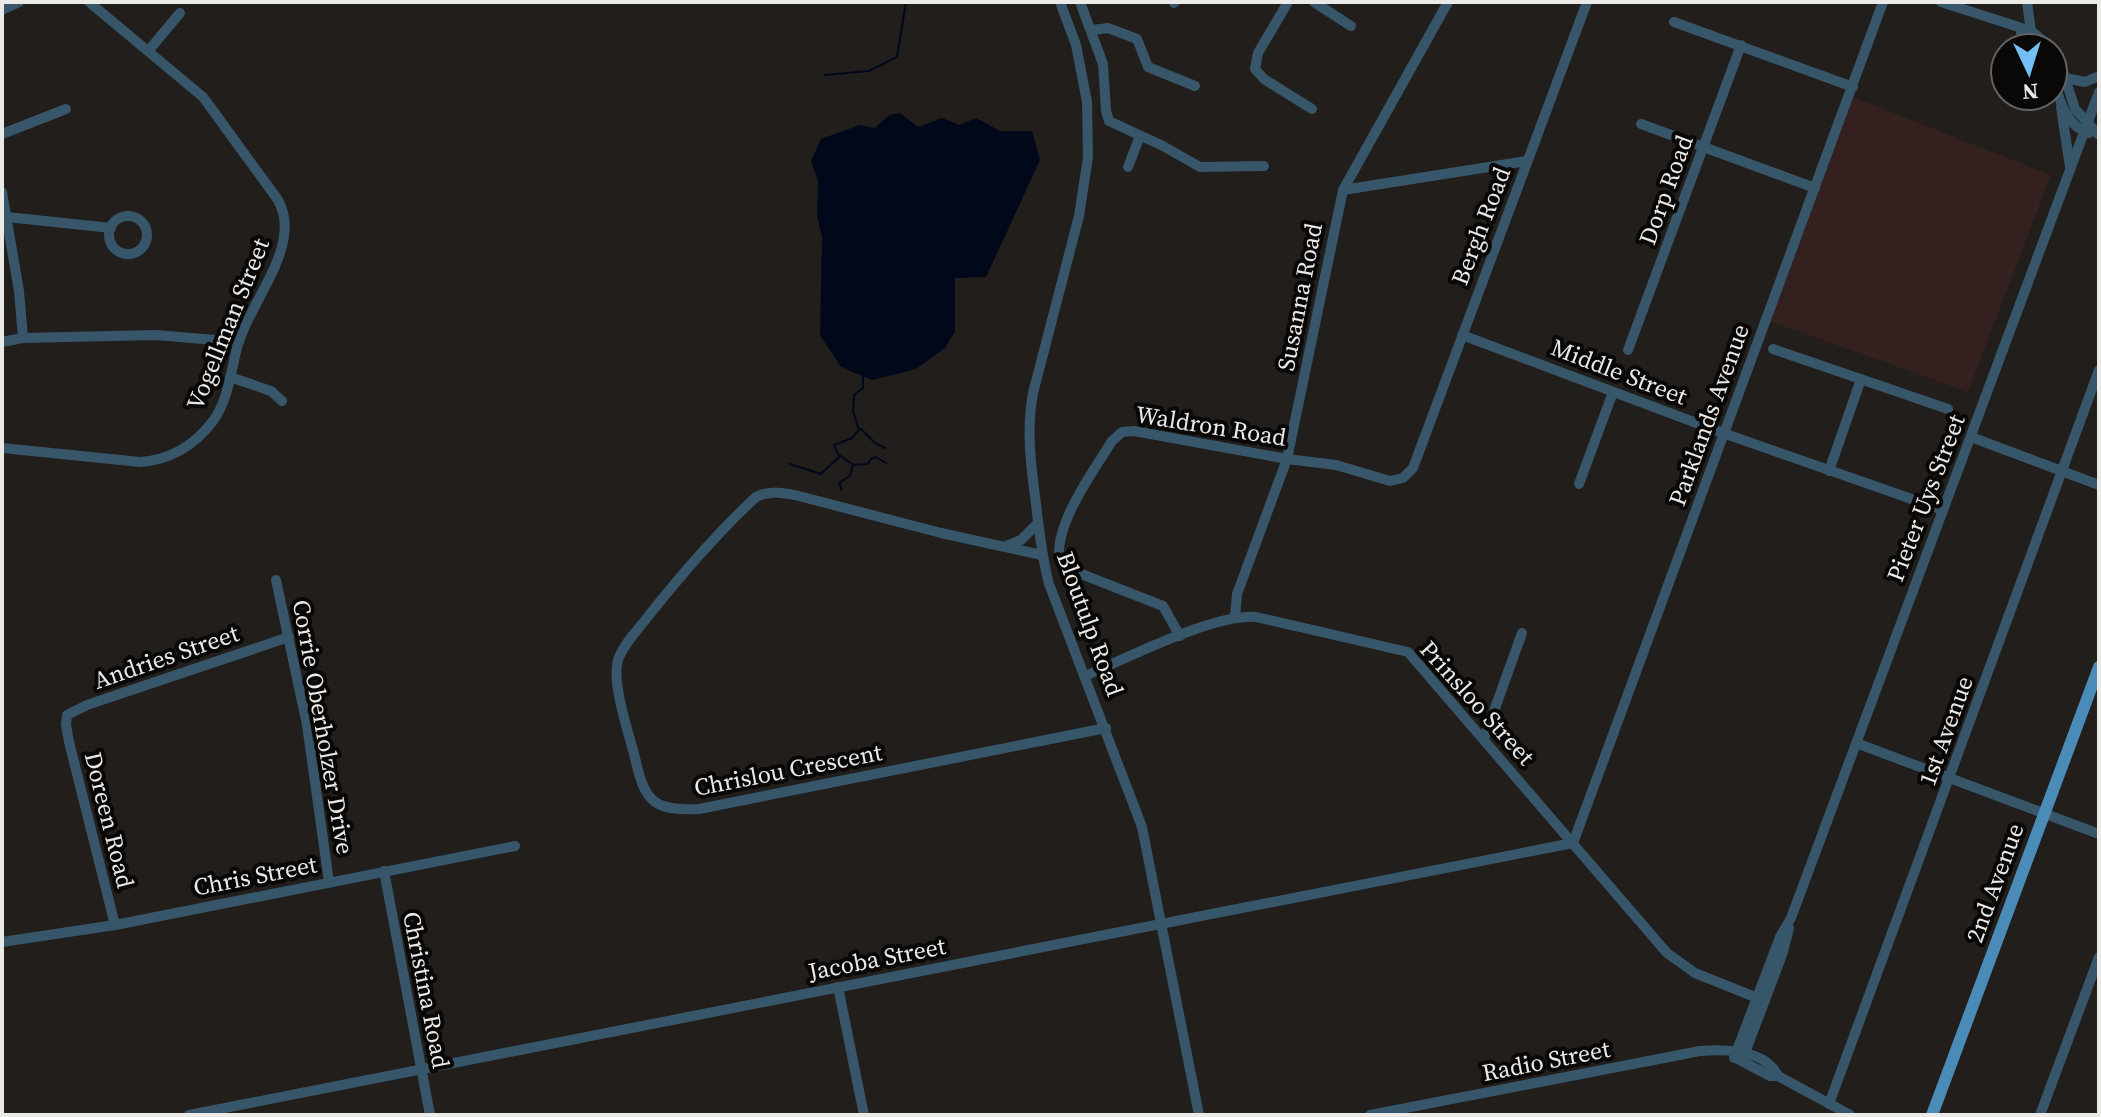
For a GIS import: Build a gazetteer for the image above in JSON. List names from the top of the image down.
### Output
{
  "streets": {
    "main road": ["2nd Avenue"],
    "street": [
      "Dorp Road",
      "Bergh Road",
      "Susanna Road",
      "Vogellman Street",
      "Middle Street",
      "Parklands Avenue",
      "Waldron Road",
      "Pieter Uys Street",
      "Bloutulp Road",
      "Andries Street",
      "Prinsloo Street",
      "Corrie Oberholzer Drive",
      "1st Avenue",
      "Chrislou Crescent",
      "Doreen Road",
      "Chris Street",
      "Jacoba Street",
      "Christina Road",
      "Radio Street"
    ]
  },
  "crossings": [
    ["Bergh Road", "Middle Street"],
    ["Bergh Road", "Waldron Road"],
    ["Susanna Road", "Waldron Road"],
    ["Susanna Road", "Prinsloo Street"],
    ["Middle Street", "Parklands Avenue"],
    ["Middle Street", "Pieter Uys Street"],
    ["Parklands Avenue", "Prinsloo Street"],
    ["Parklands Avenue", "Jacoba Street"],
    ["Waldron Road", "Prinsloo Street"],
    ["Pieter Uys Street", "Prinsloo Street"],
    ["Pieter Uys Street", "Radio Street"],
    ["Bloutulp Road", "Prinsloo Street"],
    ["Bloutulp Road", "Chrislou Crescent"],
    ["Bloutulp Road", "Jacoba Street"],
    ["Andries Street", "Corrie Oberholzer Drive"],
    ["Andries Street", "Doreen Road"],
    ["Prinsloo Street", "Jacoba Street"],
    ["Corrie Oberholzer Drive", "Chris Street"],
    ["Doreen Road", "Chris Street"],
    ["Chris Street", "Christina Road"],
    ["Jacoba Street", "Christina Road"]
  ],
  "north": "bottom"
}
